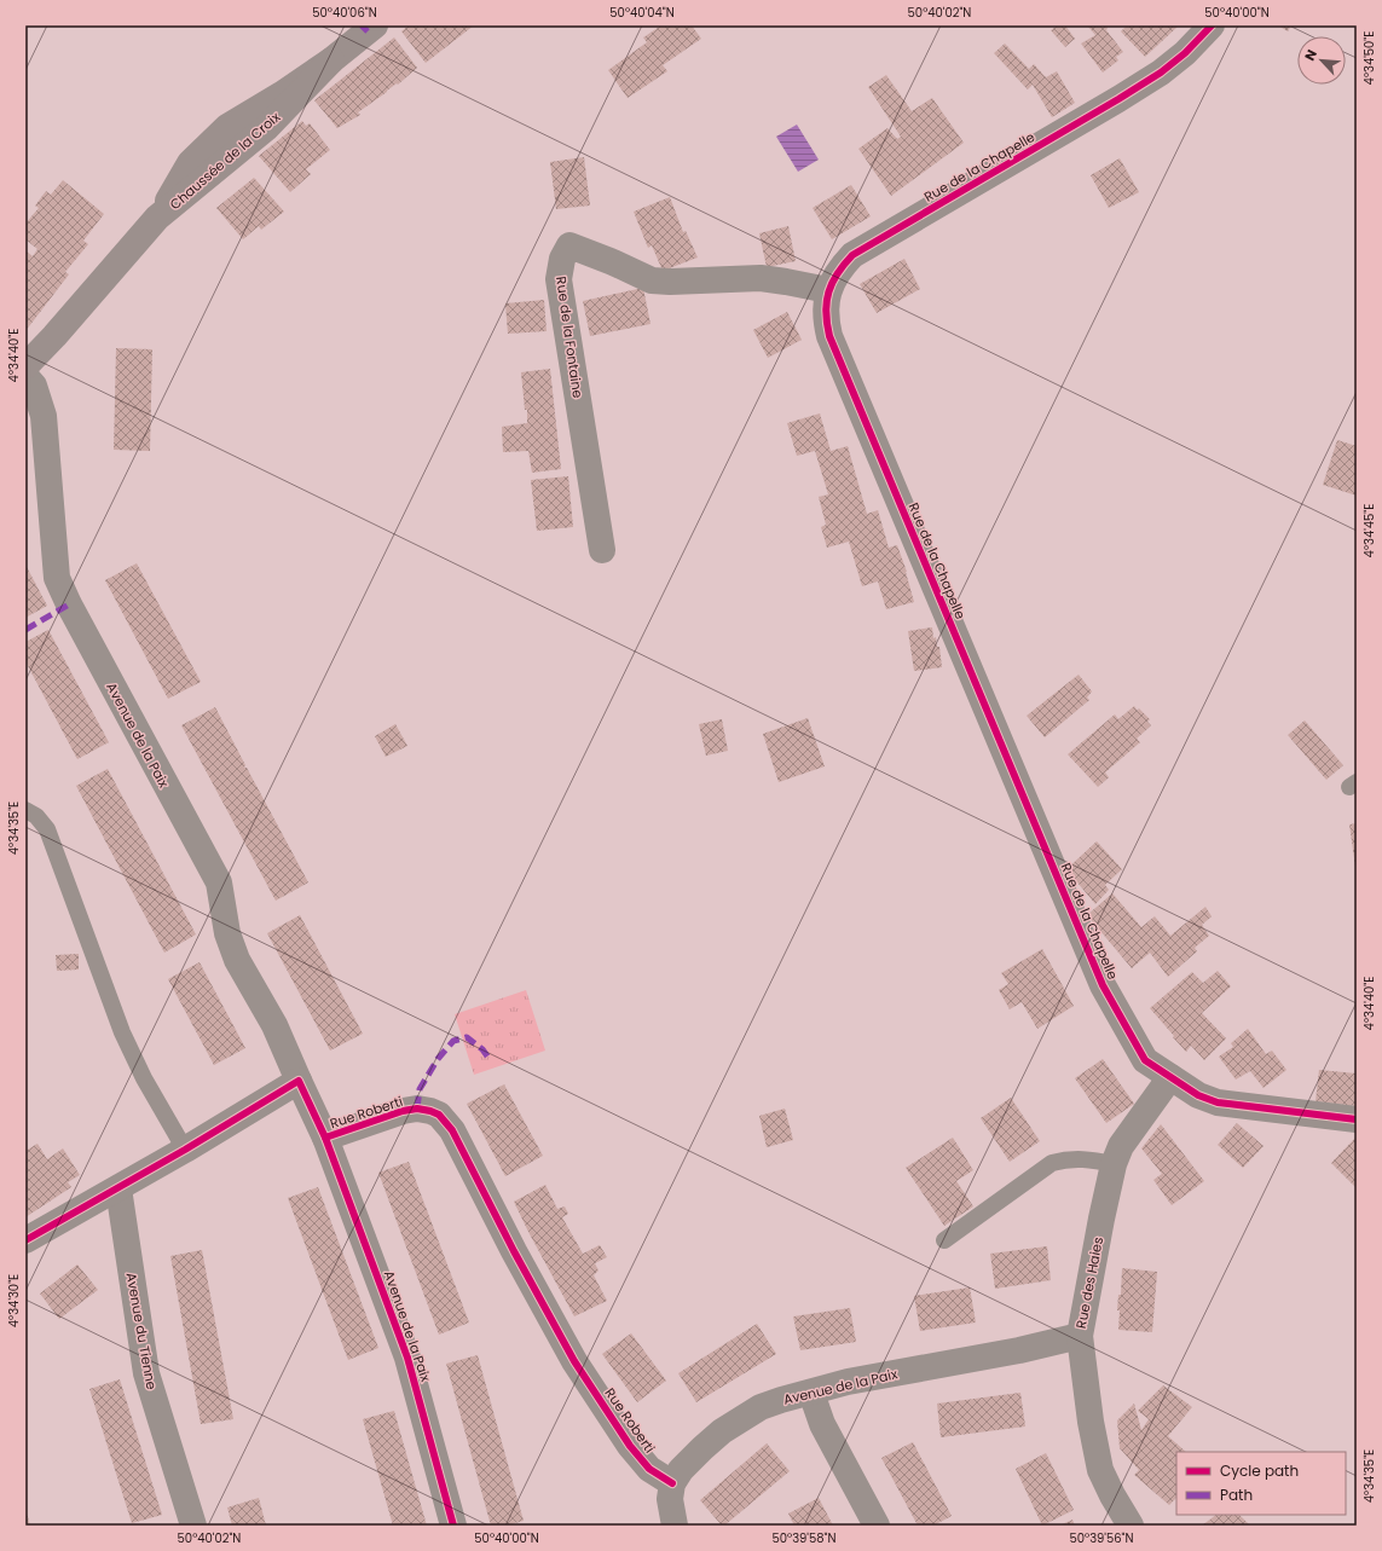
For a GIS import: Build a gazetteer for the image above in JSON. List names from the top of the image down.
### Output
{
  "streets": {
    "main road": ["Chaussée de la Croix"],
    "street": [
      "Rue de la Chapelle",
      "Rue de la Fontaine",
      "Avenue de la Paix",
      "Rue Roberti",
      "Rue des Haies",
      "Avenue du Tienne"
    ]
  },
  "crossings": [
    ["Rue de la Chapelle", "Rue de la Fontaine"],
    ["Rue de la Chapelle", "Rue des Haies"],
    ["Avenue de la Paix", "Rue Roberti"],
    ["Avenue de la Paix", "Rue des Haies"]
  ],
  "legend": ["Cycle path", "Path"],
  "north": "top left",
  "coordinates": [
    "50°40'06\"N",
    "50°40'04\"N",
    "50°40'02\"N",
    "50°40'00\"N",
    "4°34'50\"E",
    "4°34'40\"E",
    "4°34'45\"E",
    "4°34'35\"E",
    "4°34'30\"E",
    "50°39'58\"N",
    "50°39'56\"N"
  ]
}
